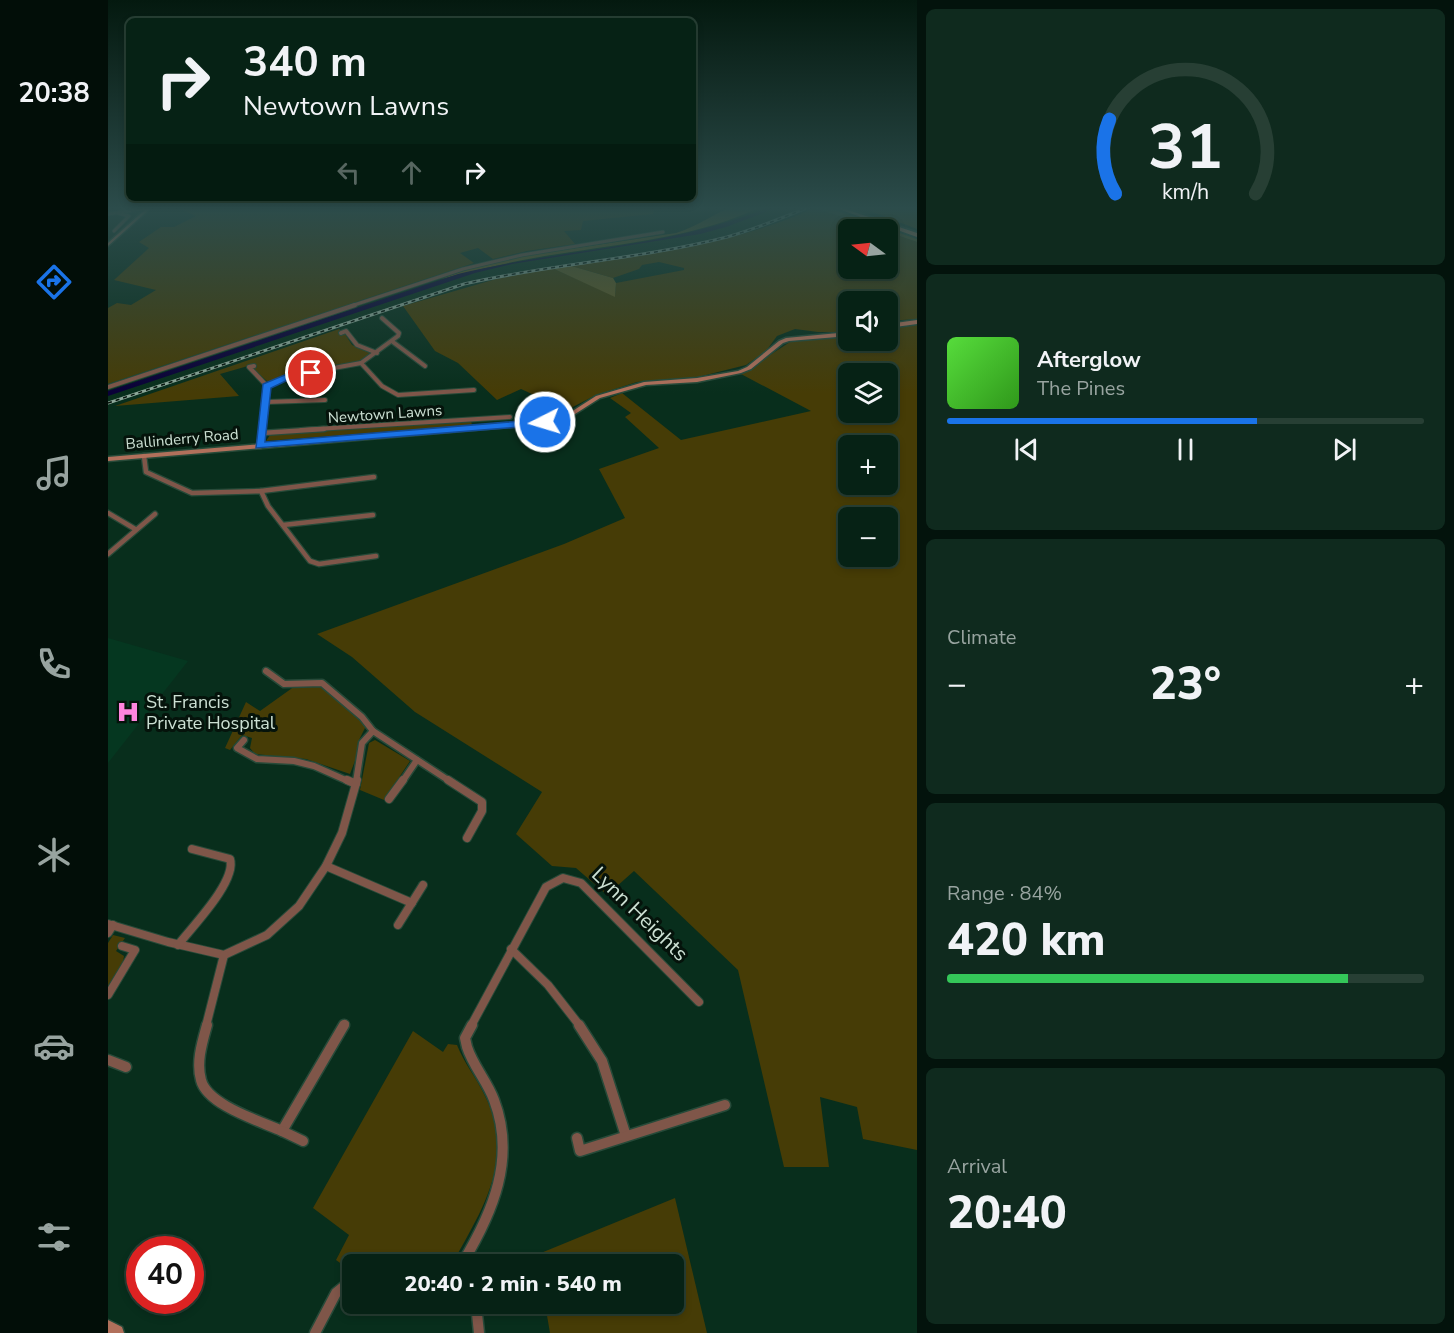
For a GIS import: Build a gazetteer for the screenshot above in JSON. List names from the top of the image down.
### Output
{
  "streets": {
    "street": ["Newtown Lawns", "Ballinderry Road", "Lynn Heights"]
  },
  "places": {
    "hospital": ["St. Francis Private Hospital"]
  },
  "north": "left",
  "page": {
    "tabs": "20:38",
    "turn": ["340 m", "Newtown Lawns"],
    "map_buttons": ["+", "−"],
    "song": ["Afterglow", "The Pines"],
    "tile": [
      "Climate",
      ["Range · 84%", "420 km"],
      ["Arrival", "20:40"]
    ],
    "heat": ["−", "23°", "+"],
    "limit": "40",
    "trip": "20:40 · 2 min · 540 m",
    "gauge": ["31", "km/h"]
  }
}
